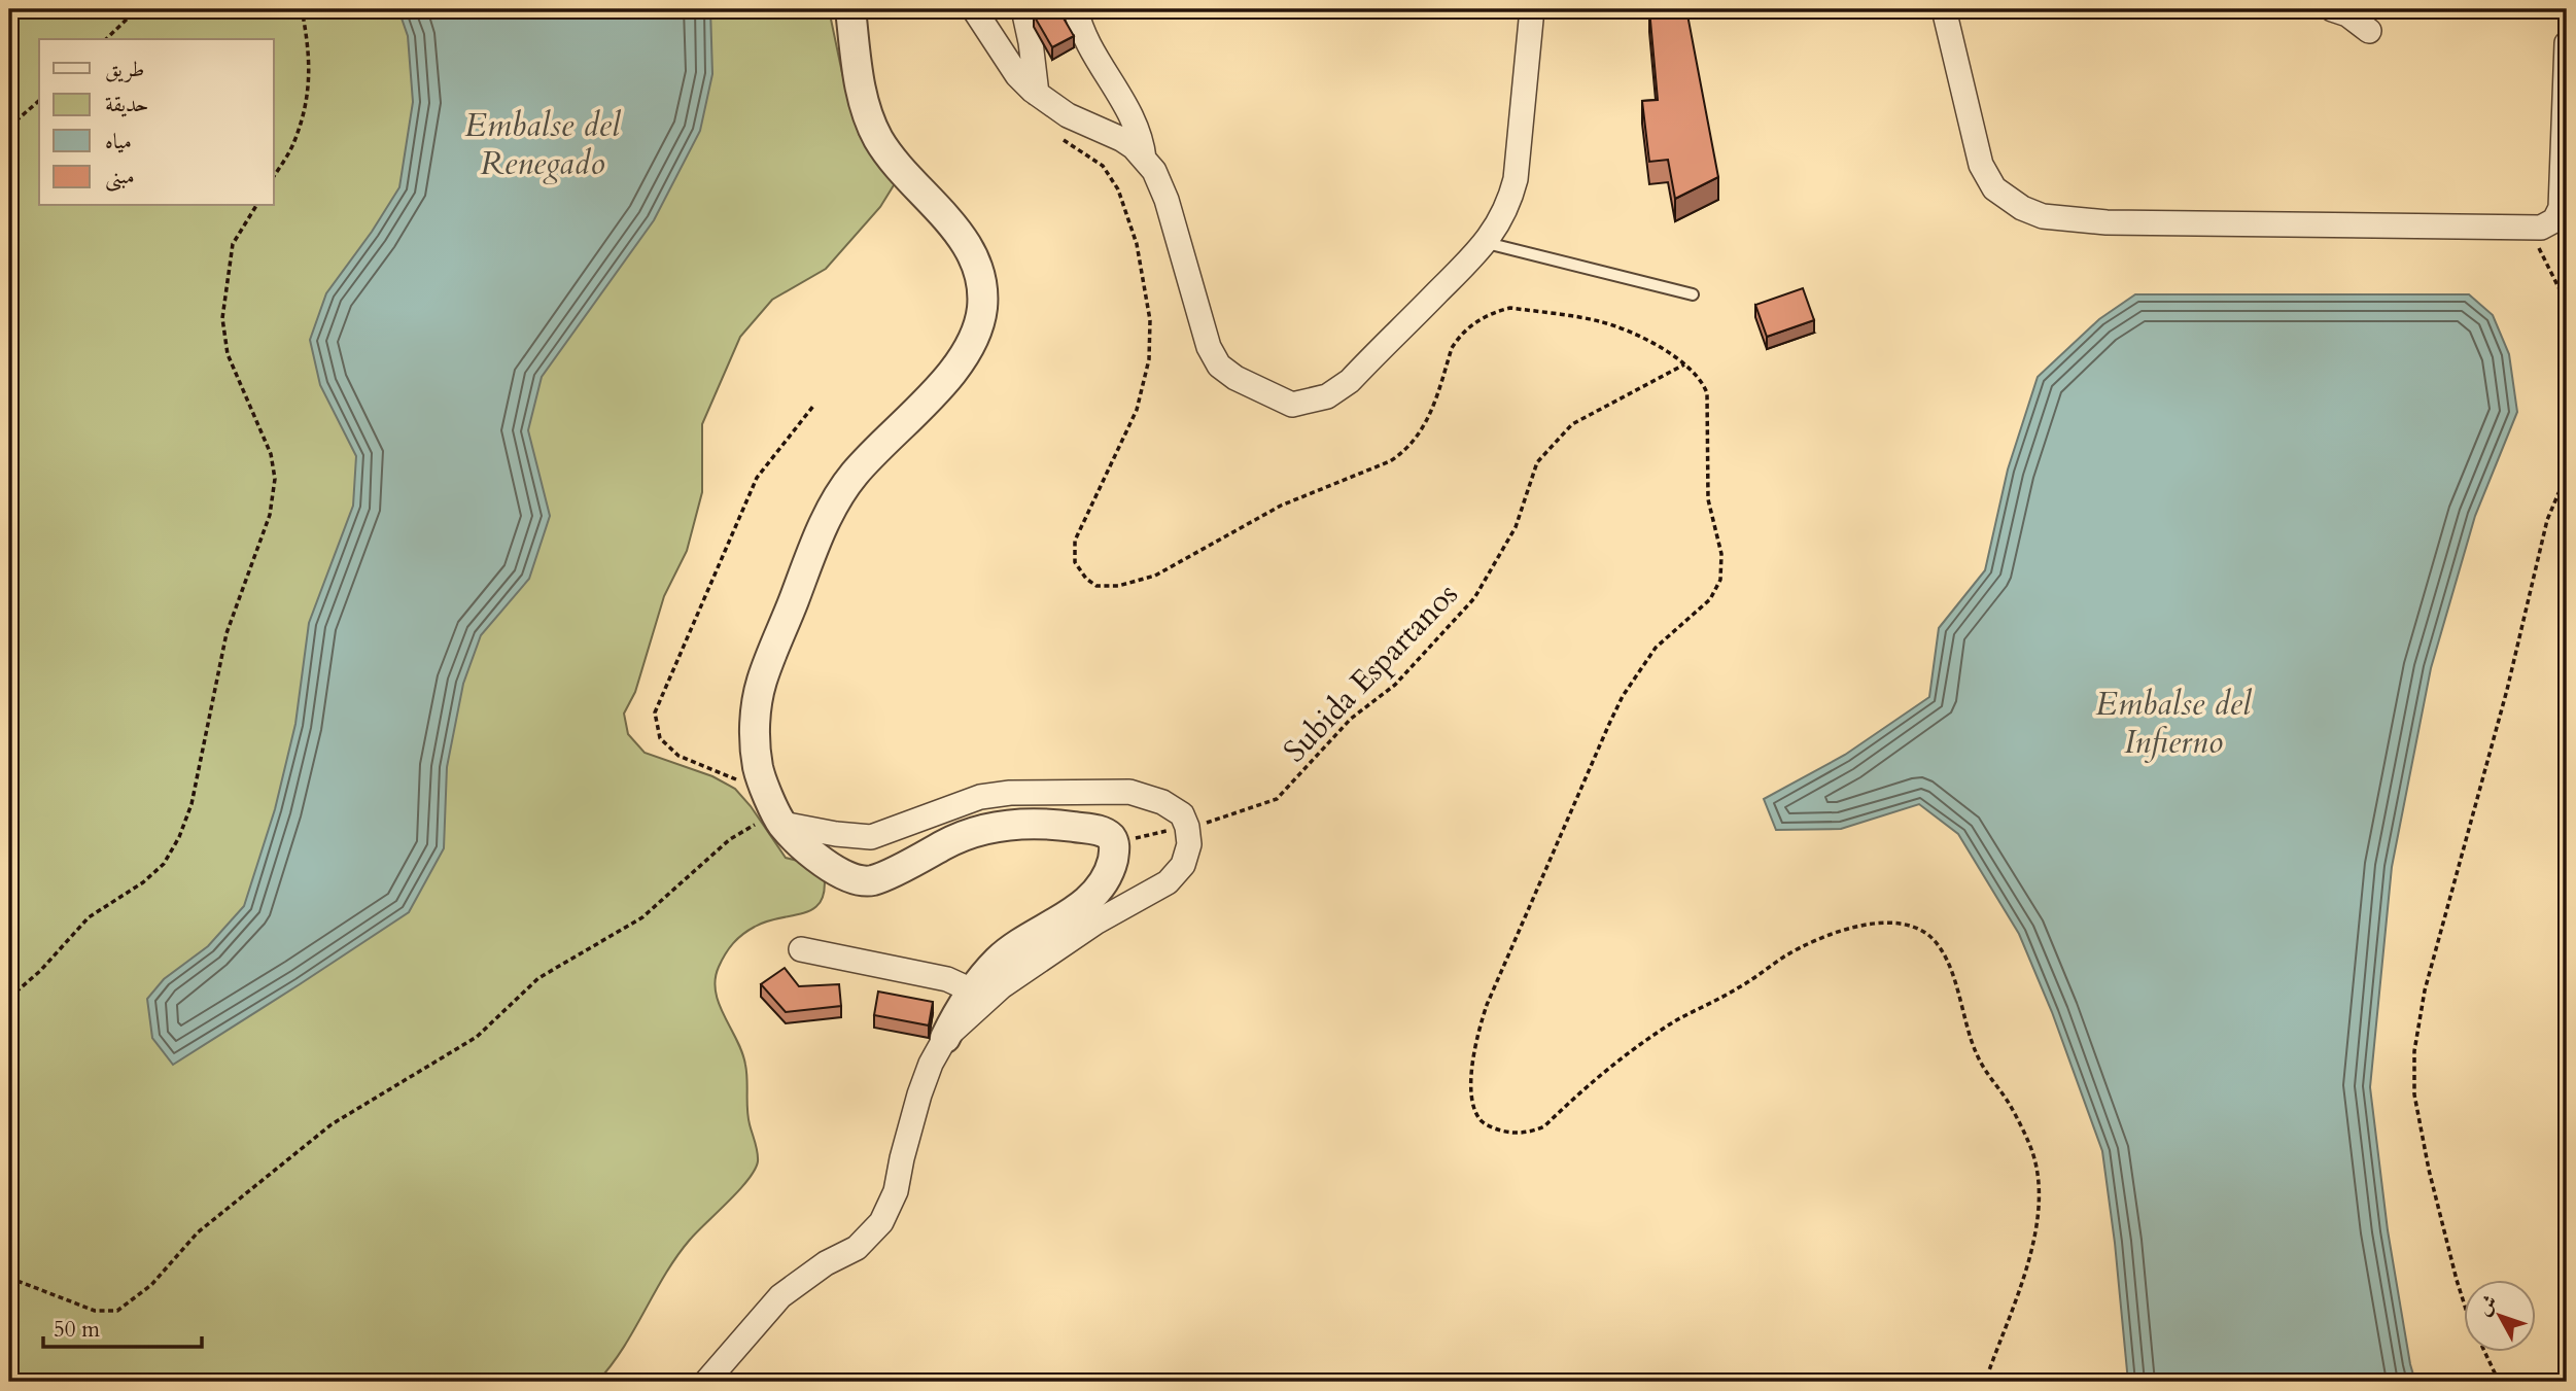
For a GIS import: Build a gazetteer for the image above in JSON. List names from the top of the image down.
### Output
{
  "streets": {
    "path": ["Subida Espartanos"]
  },
  "water": ["Embalse del Renegado", "Embalse del Infierno"],
  "legend": [
    "طريق",
    "حديقة",
    "مياه",
    "مبنى"
  ],
  "scale_bar": "50 m",
  "north": "top left"
}
